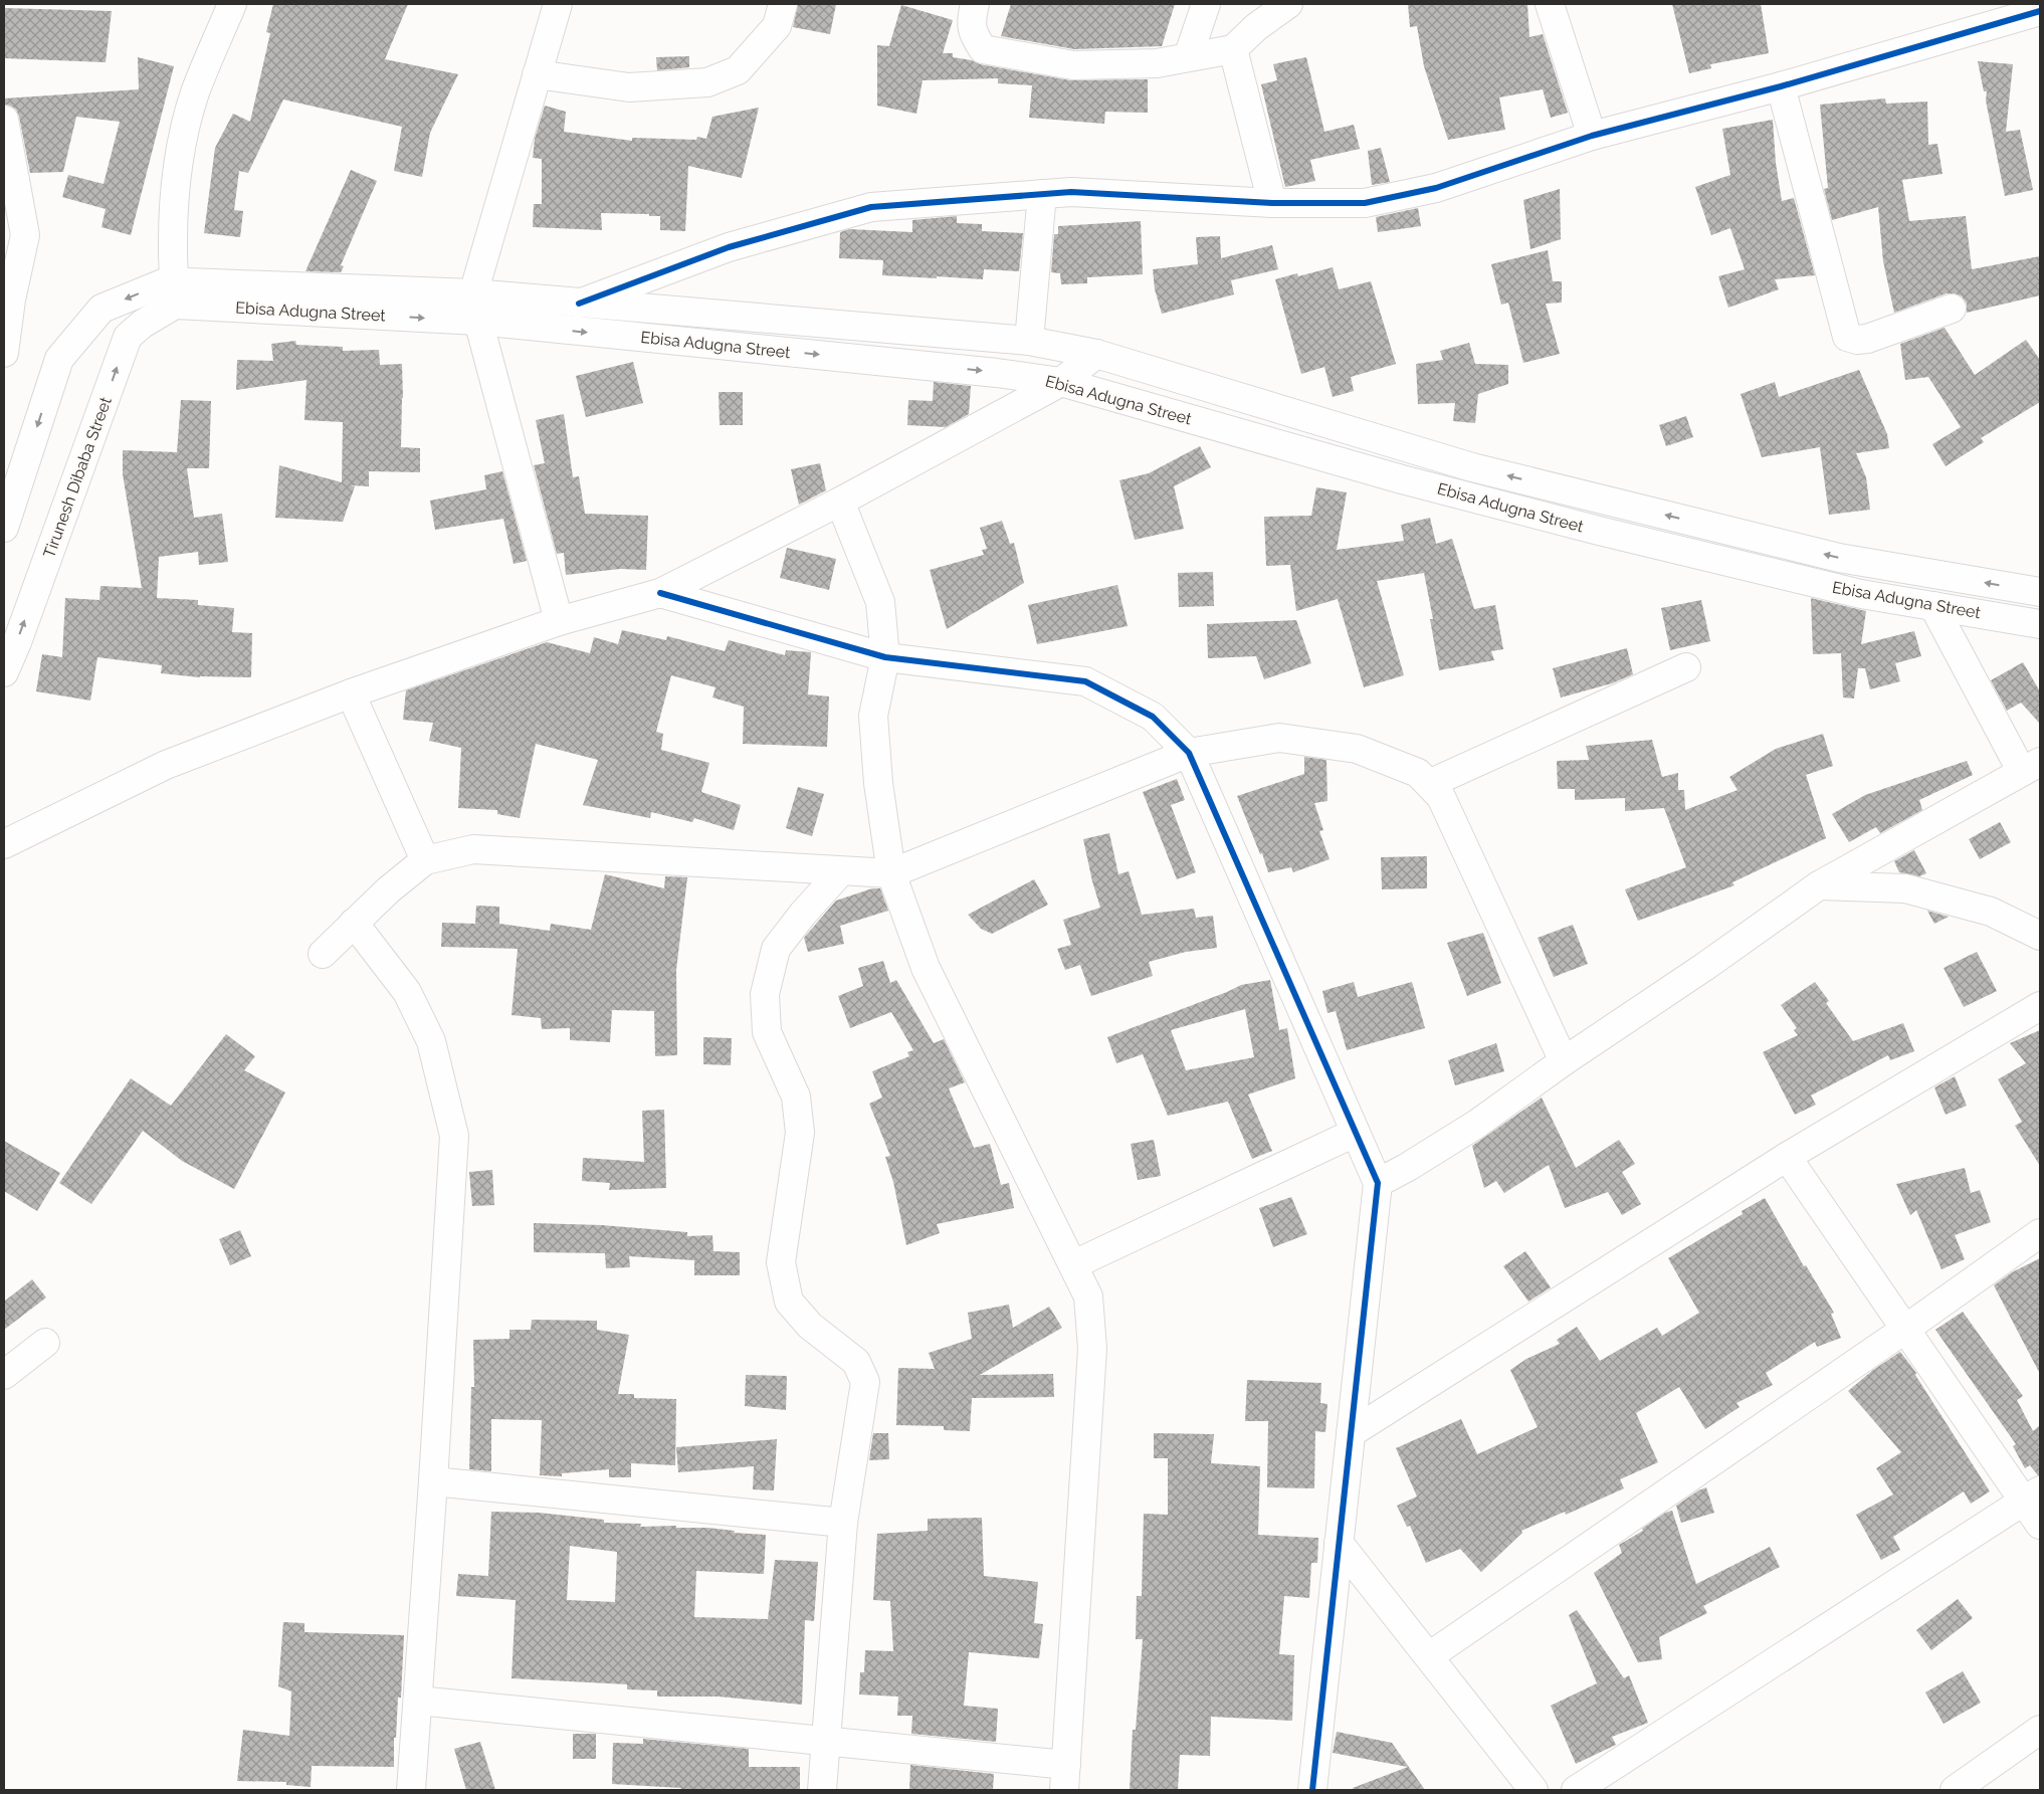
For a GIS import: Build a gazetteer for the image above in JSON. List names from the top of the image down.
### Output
{
  "streets": {
    "street": ["Ebisa Adugna Street", "Tirunesh Dibaba Street"]
  },
  "crossings": [
    ["Ebisa Adugna Street", "Tirunesh Dibaba Street"]
  ],
  "one_way": ["Tirunesh Dibaba Street"]
}
